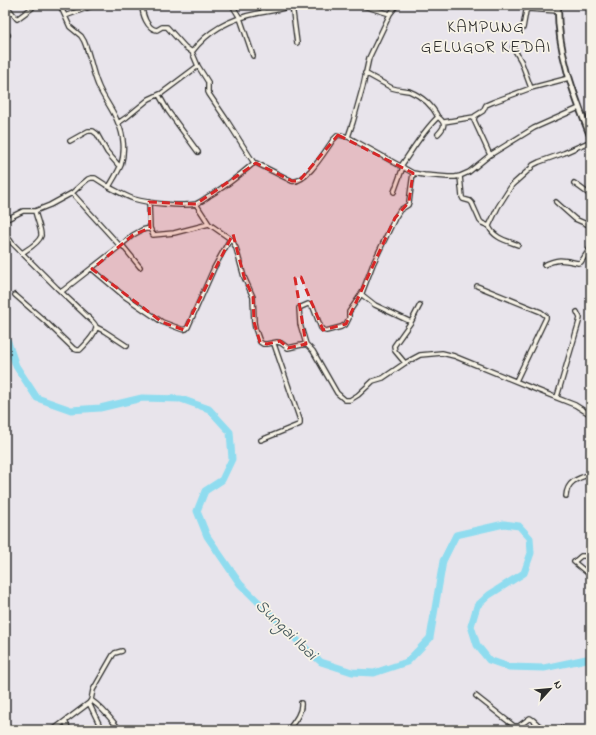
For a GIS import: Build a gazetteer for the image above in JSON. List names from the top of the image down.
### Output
{
  "districts": ["KAMPUNG GELUGOR KEDAI"],
  "water": ["Sungai Ibai"],
  "north": "top right"
}
